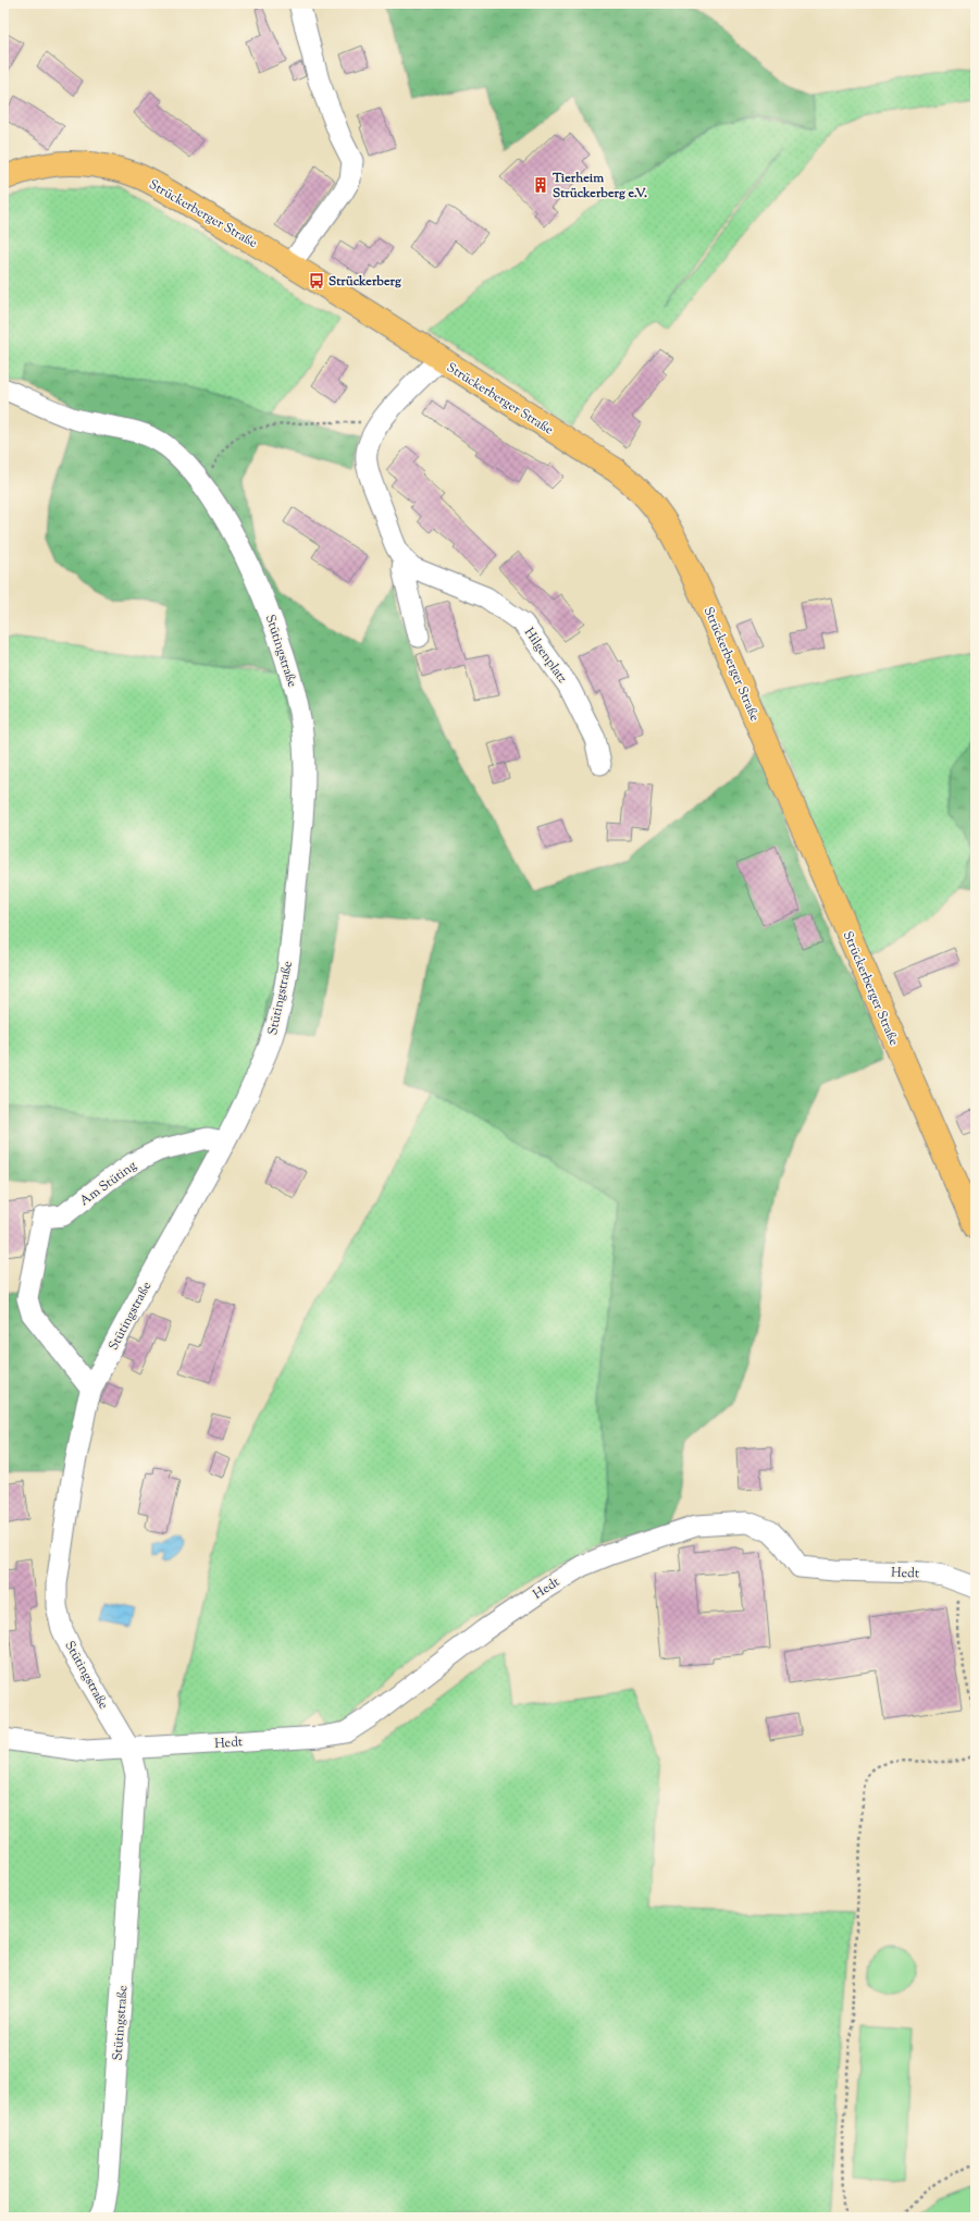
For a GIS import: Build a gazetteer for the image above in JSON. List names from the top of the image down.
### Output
{
  "streets": {
    "main road": ["Strückerberger Straße"],
    "street": [
      "Stütingstraße",
      "Hilgenplatz",
      "Am Stüting",
      "Hedt"
    ]
  },
  "crossings": [
    ["Stütingstraße", "Am Stüting"],
    ["Stütingstraße", "Hedt"]
  ],
  "places": {
    "building": ["Tierheim Strückerberg e.V."],
    "bus stop": ["Strückerberg"]
  }
}
